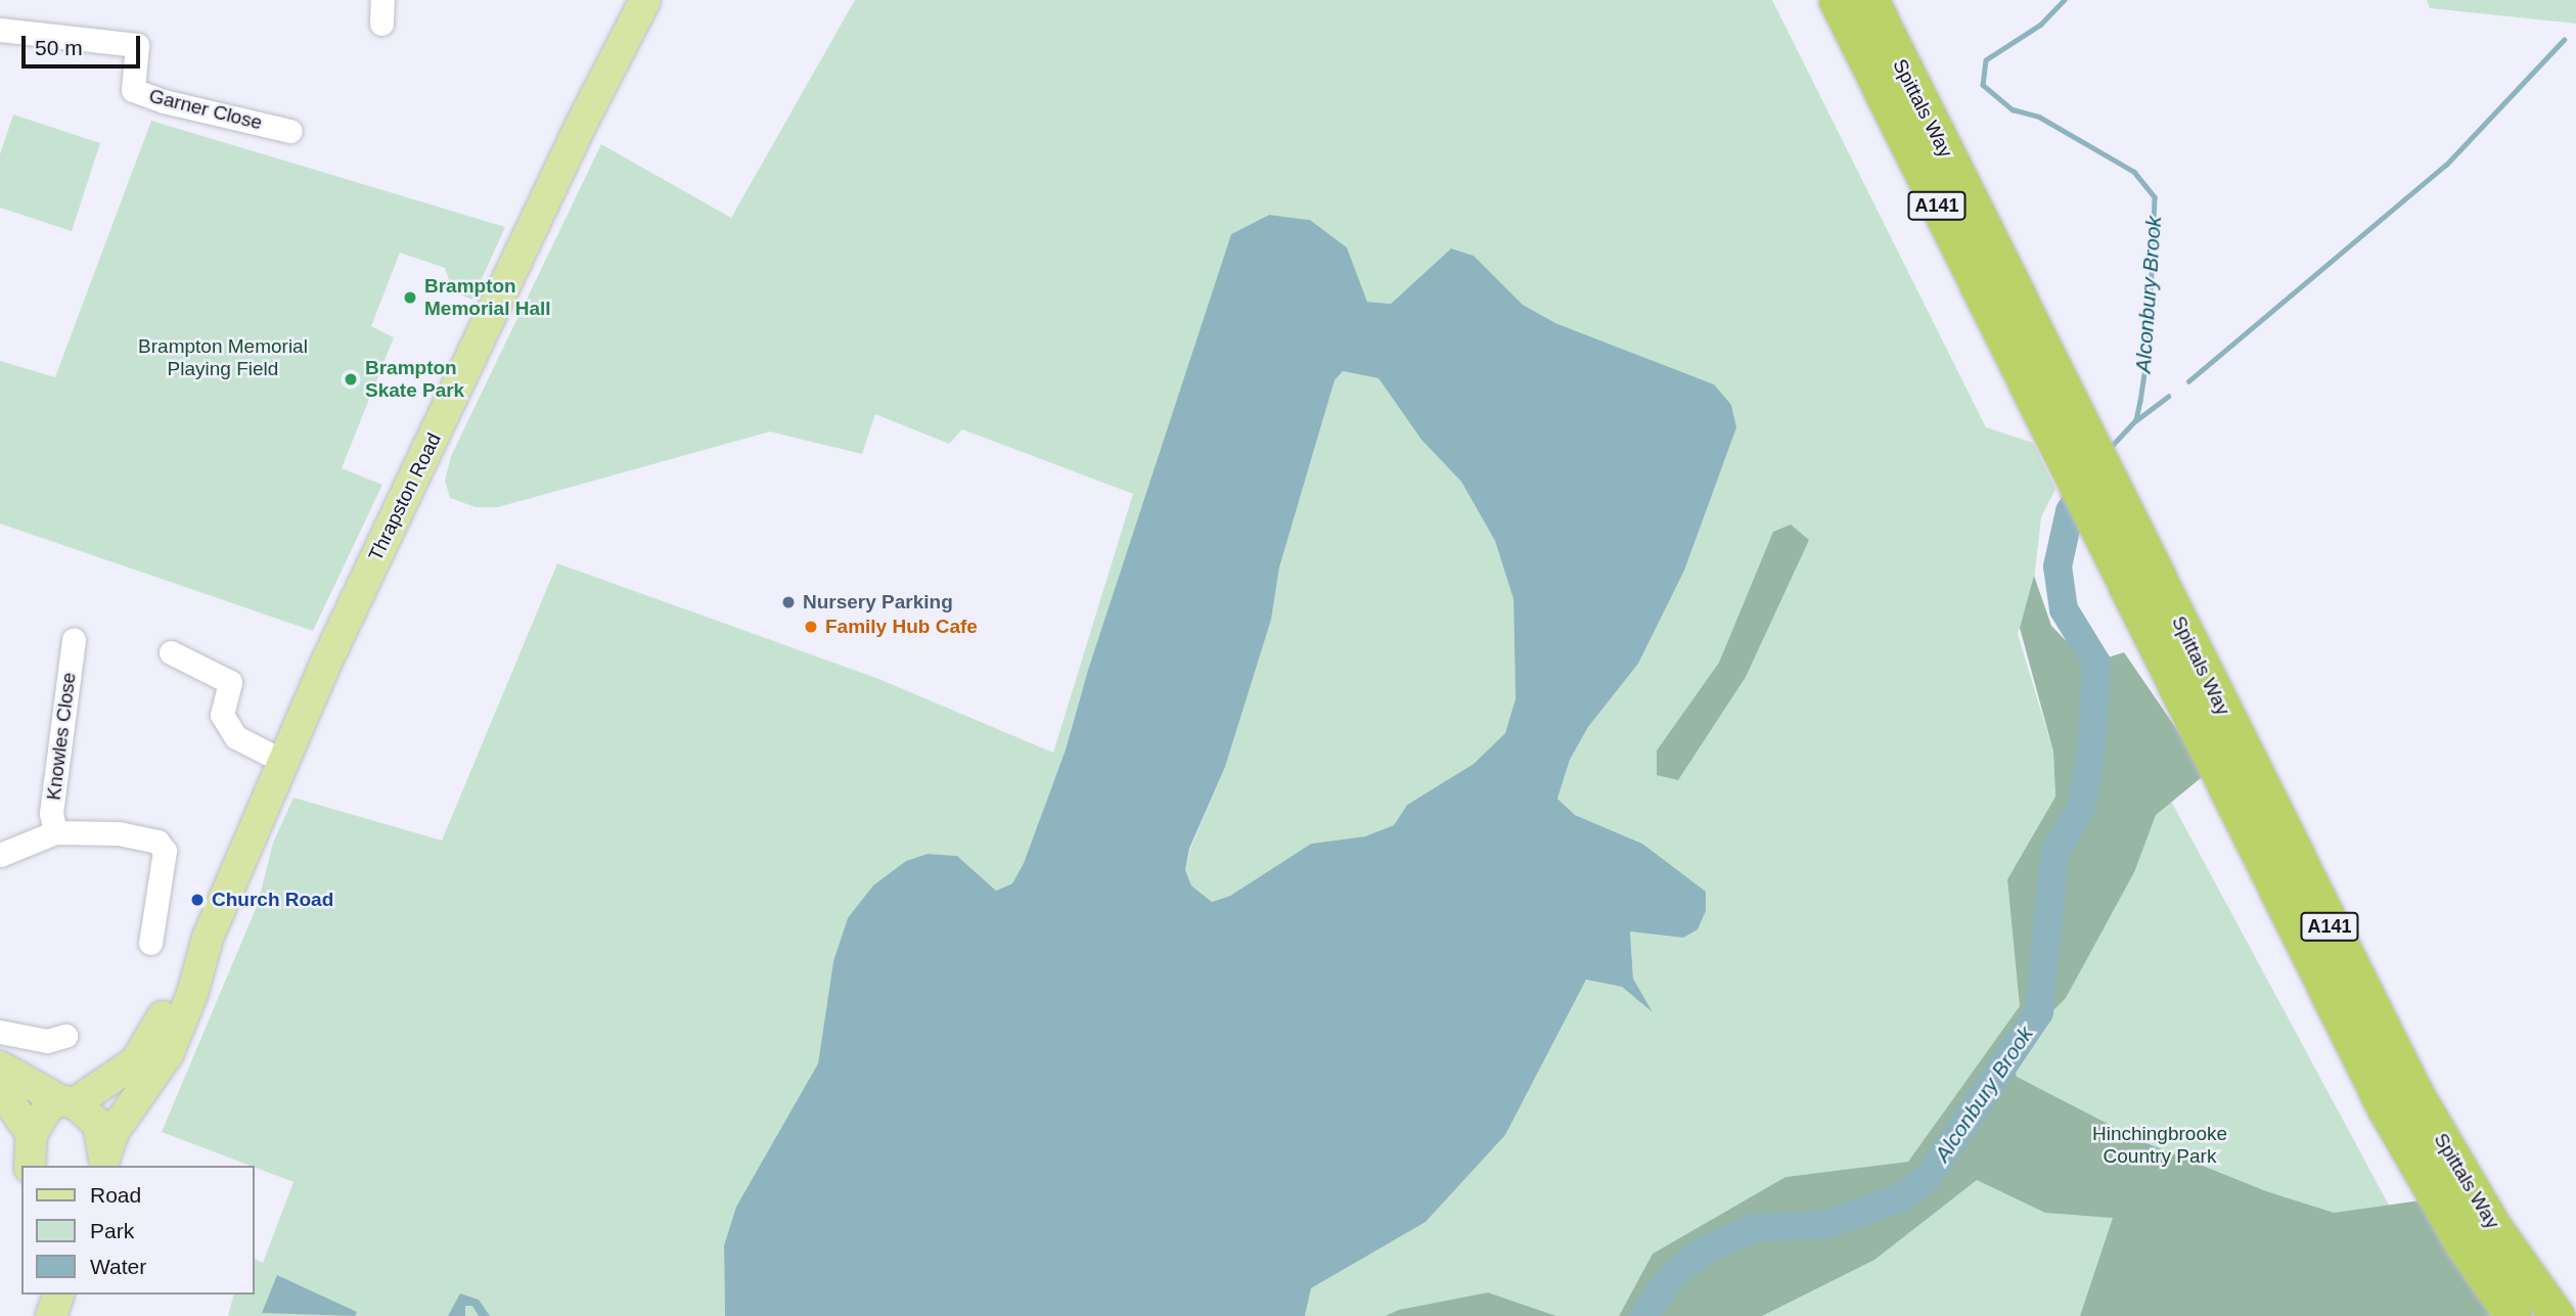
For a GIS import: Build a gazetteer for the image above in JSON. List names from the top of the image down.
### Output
{
  "streets": {
    "highway": ["Spittals Way", "A141"],
    "main road": ["Thrapston Road"],
    "street": ["Garner Close", "Knowles Close"]
  },
  "water": ["Alconbury Brook"],
  "parks": ["Brampton Memorial Playing Field", "Hinchingbrooke Country Park"],
  "places": [
    "Brampton Memorial Hall",
    "Brampton Skate Park",
    "Nursery Parking",
    "Family Hub Cafe",
    "Church Road"
  ],
  "legend": ["Road", "Park", "Water"],
  "scale_bar": "50 m"
}
